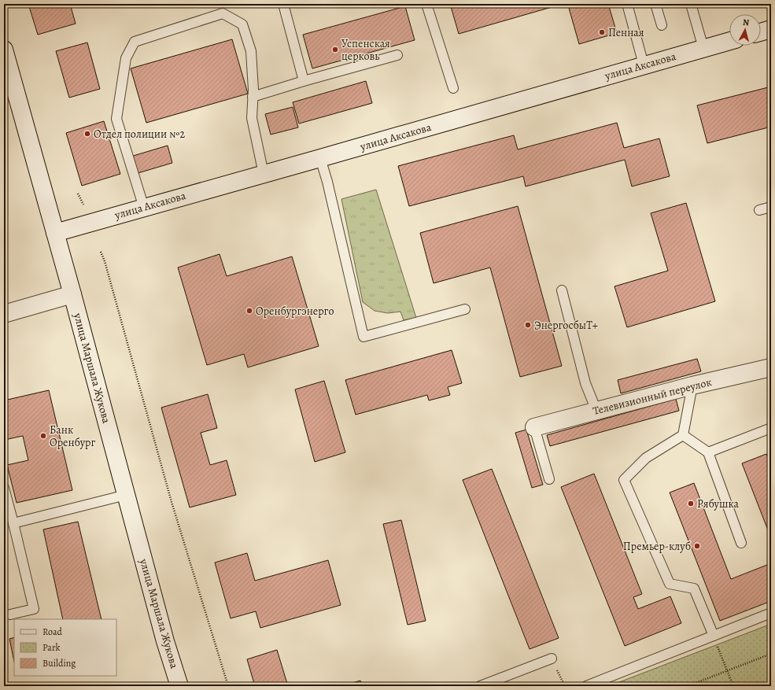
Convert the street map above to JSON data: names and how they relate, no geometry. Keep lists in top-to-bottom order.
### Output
{
  "streets": {
    "main road": ["улица Аксакова", "улица Маршала Жукова", "Телевизионный переулок"]
  },
  "crossings": [
    ["улица Аксакова", "улица Маршала Жукова"]
  ],
  "places": [
    "Пенная",
    "Успенская церковь",
    "Отдел полиции №2",
    "Оренбургэнерго",
    "ЭнергосбыТ+",
    "Банк Оренбург",
    "Рябушка",
    "Премьер-клуб"
  ],
  "legend": ["Road", "Park", "Building"],
  "north": "top"
}
